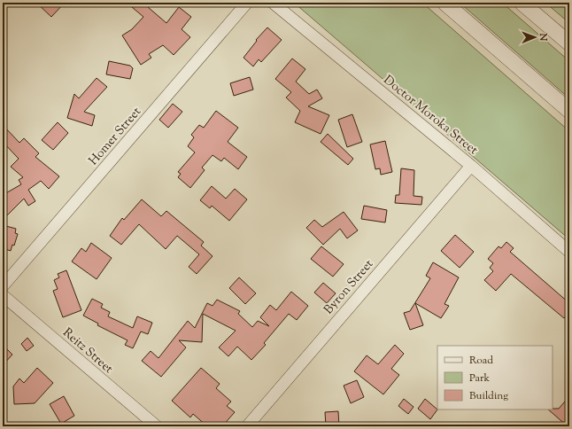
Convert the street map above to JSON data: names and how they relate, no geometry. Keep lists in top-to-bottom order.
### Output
{
  "streets": {
    "street": [
      "Doctor Moroka Street",
      "Homer Street",
      "Byron Street",
      "Reitz Street"
    ]
  },
  "crossings": [
    ["Doctor Moroka Street", "Byron Street"]
  ],
  "legend": ["Road", "Park", "Building"],
  "north": "right"
}
